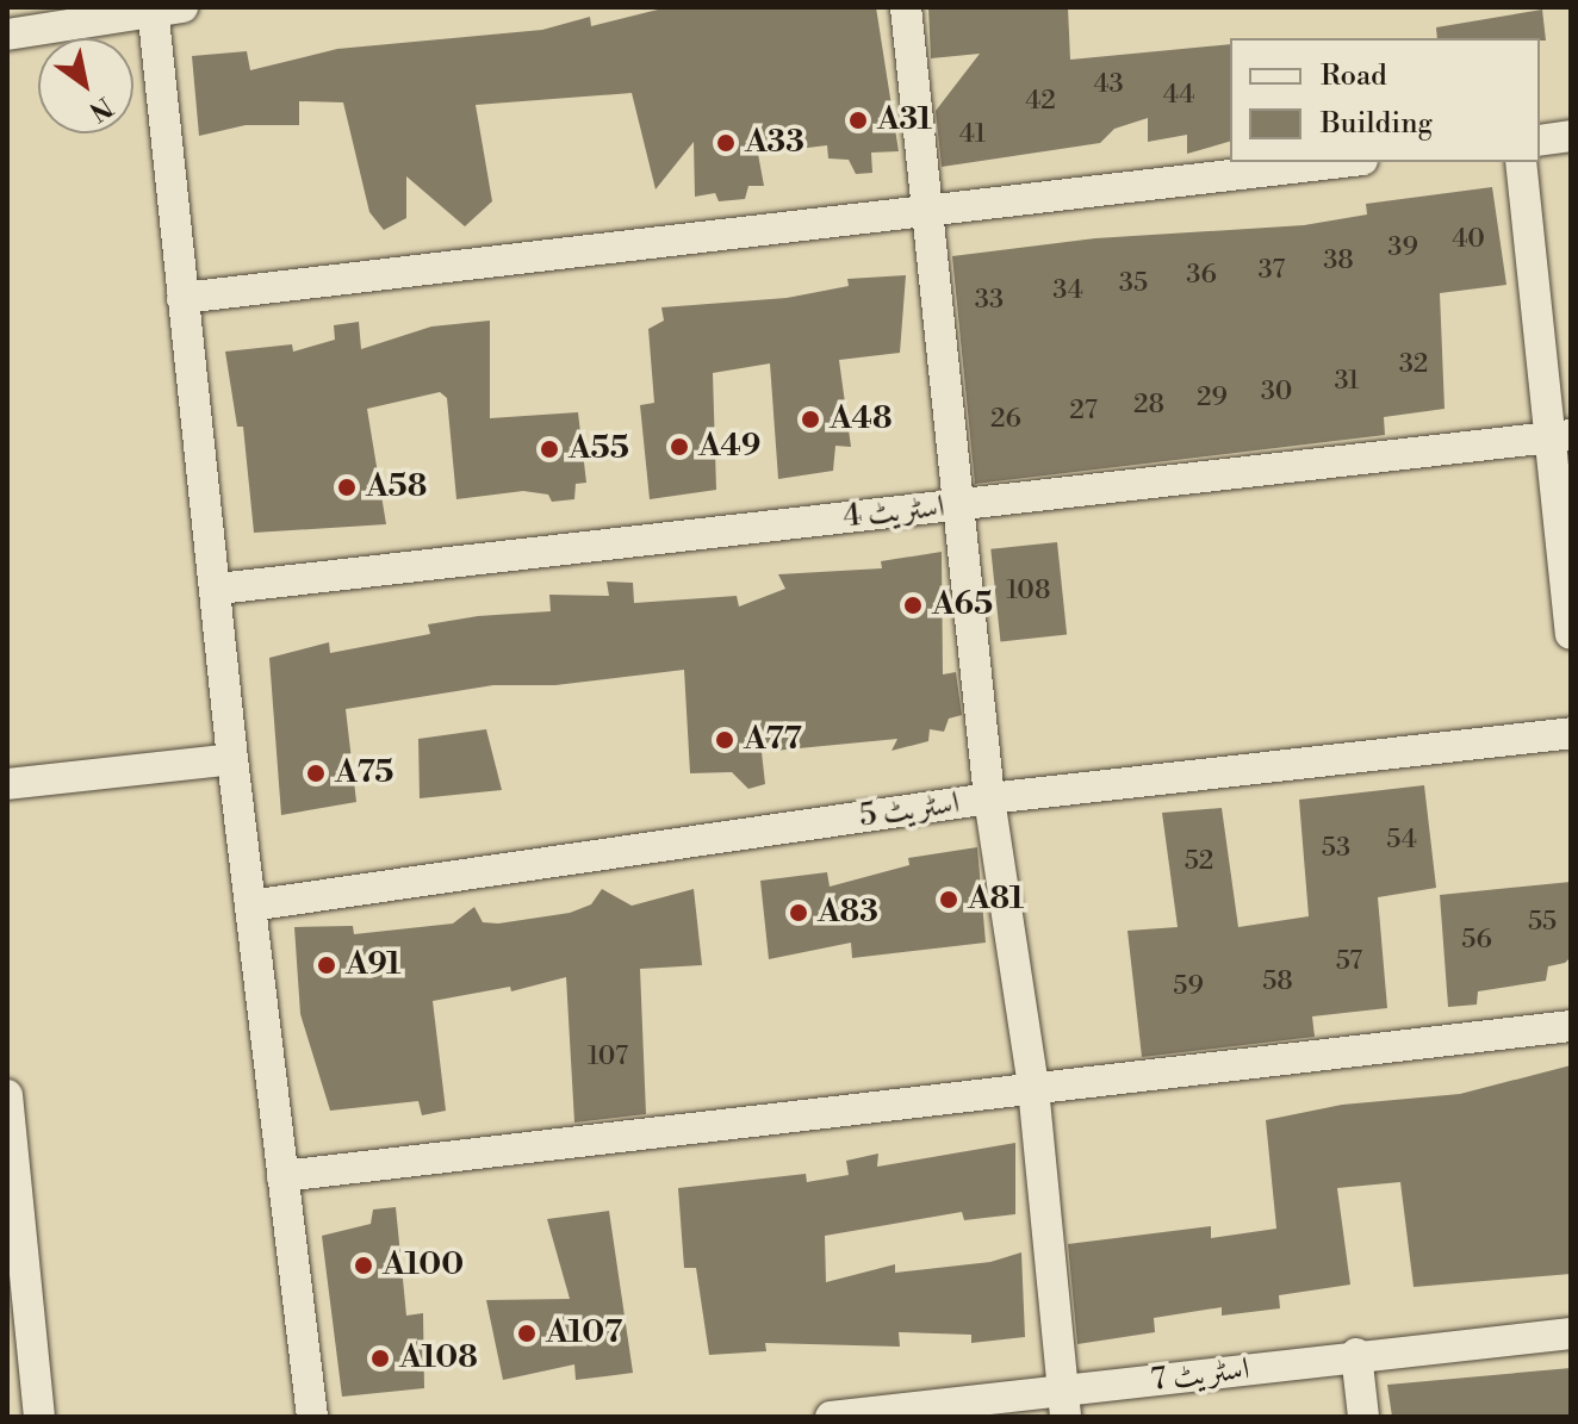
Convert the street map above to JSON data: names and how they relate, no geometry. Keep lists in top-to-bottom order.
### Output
{
  "streets": {
    "street": ["اسٹریٹ 4", "اسٹریٹ 5", "اسٹریٹ 7"]
  },
  "places": [
    "A31",
    "A33",
    "A48",
    "A49",
    "A55",
    "A58",
    "A65",
    "A77",
    "A75",
    "A81",
    "A83",
    "A91",
    "A100",
    "A107",
    "A108"
  ],
  "house_numbers": [
    "43",
    "44",
    "42",
    "41",
    "40",
    "39",
    "38",
    "37",
    "36",
    "35",
    "34",
    "33",
    "32",
    "31",
    "30",
    "29",
    "28",
    "27",
    "26",
    "108",
    "54",
    "53",
    "52",
    "55",
    "56",
    "57",
    "58",
    "59",
    "107"
  ],
  "legend": ["Road", "Building"],
  "north": "bottom right"
}
